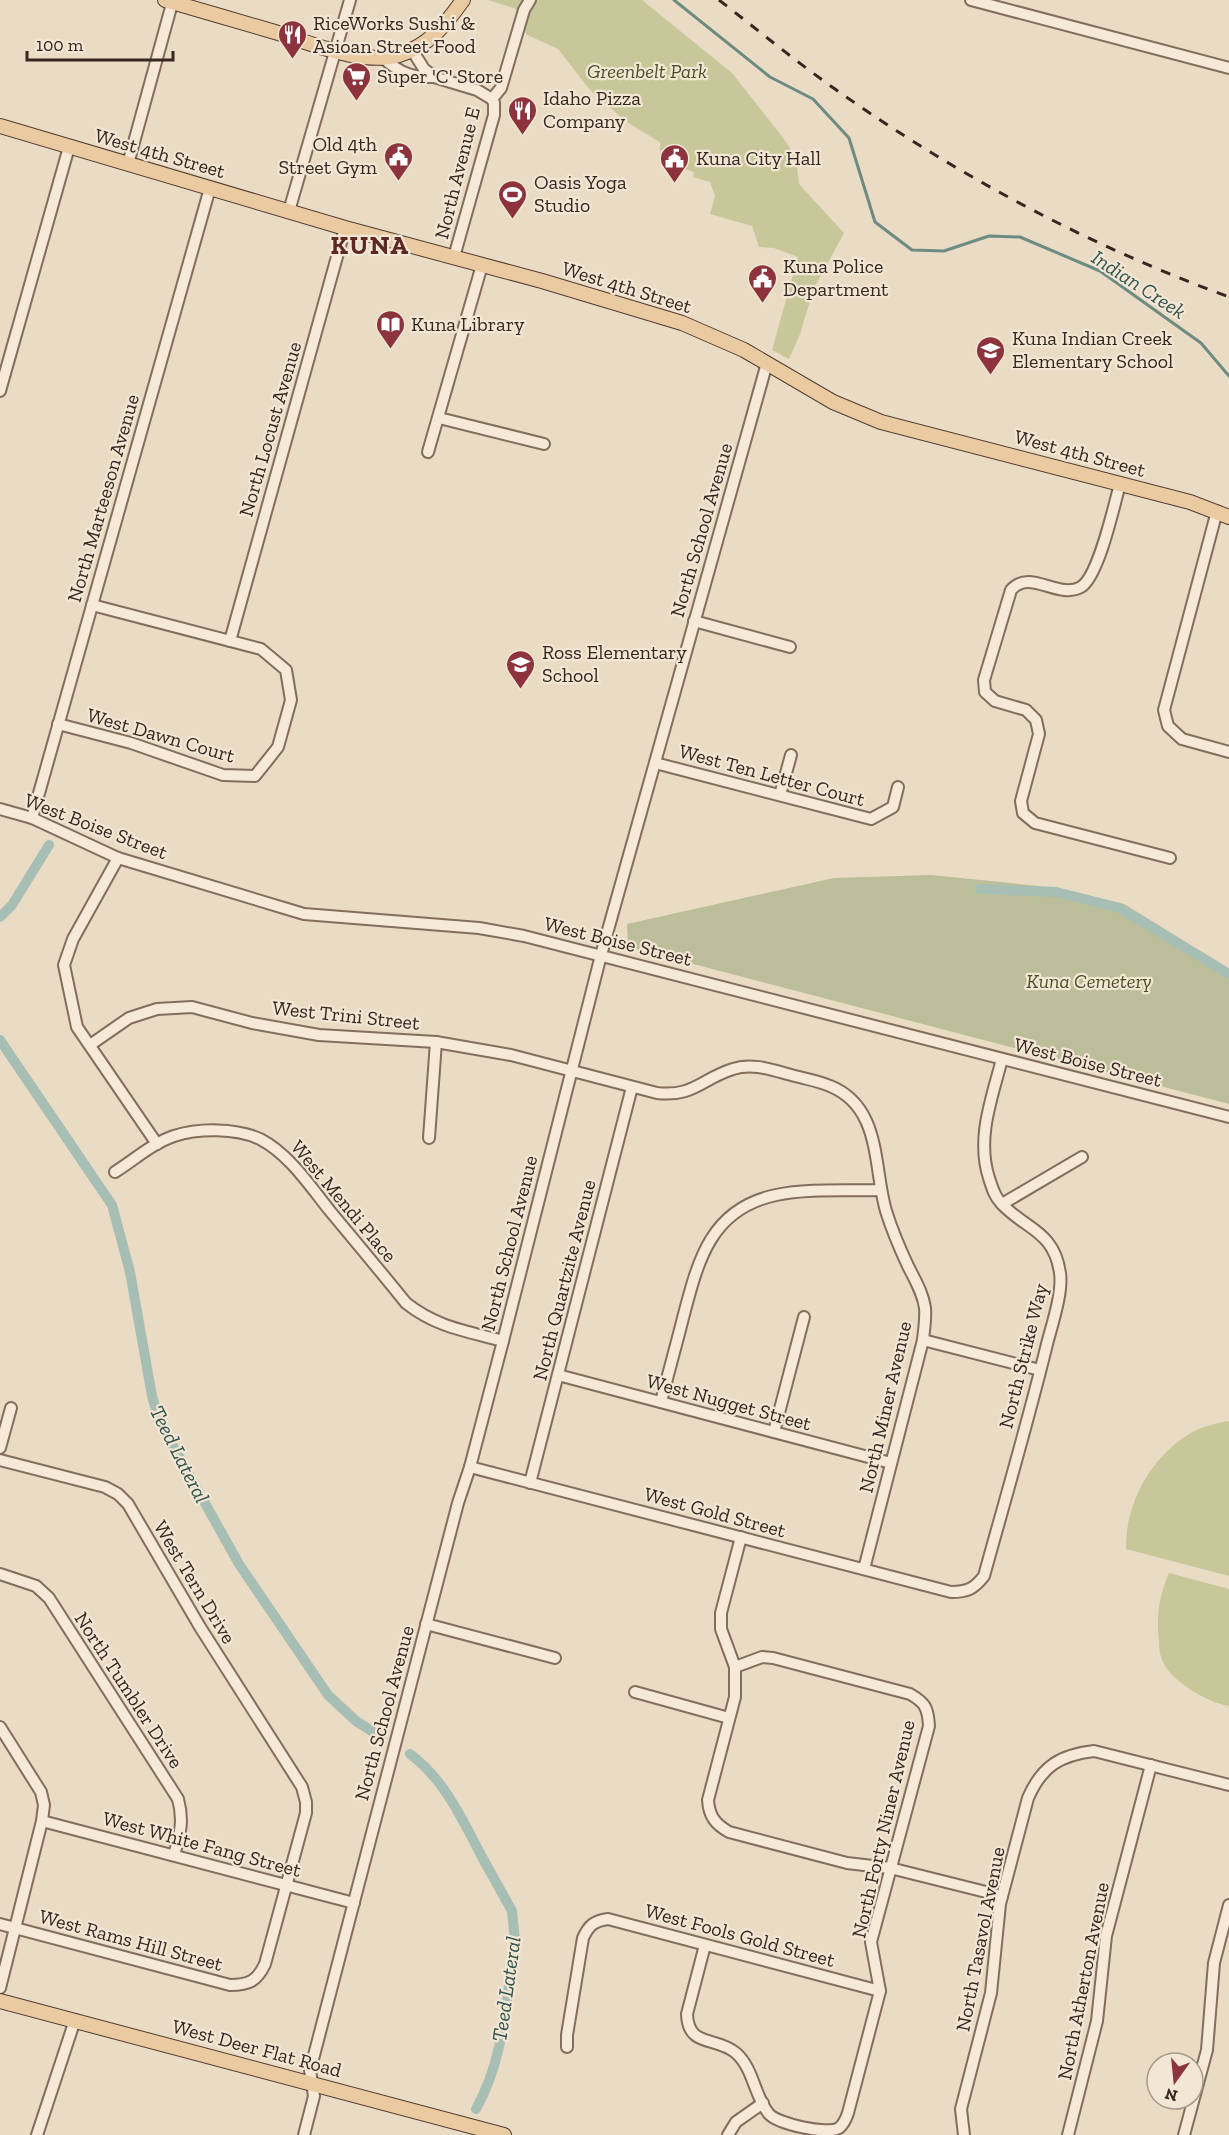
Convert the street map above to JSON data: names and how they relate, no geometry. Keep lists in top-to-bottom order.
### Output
{
  "streets": {
    "main road": ["West 4th Street", "West Deer Flat Road"],
    "street": [
      "North Avenue E",
      "North Locust Avenue",
      "North Marteeson Avenue",
      "North School Avenue",
      "West Dawn Court",
      "West Ten Letter Court",
      "West Boise Street",
      "West Trini Street",
      "West Mendi Place",
      "North Quartzite Avenue",
      "North Strike Way",
      "West Nugget Street",
      "North Miner Avenue",
      "West Gold Street",
      "West Tern Drive",
      "North Tumbler Drive",
      "North Forty Niner Avenue",
      "West White Fang Street",
      "West Fools Gold Street",
      "North Tasavol Avenue",
      "West Rams Hill Street",
      "North Atherton Avenue"
    ]
  },
  "crossings": [
    ["West 4th Street", "North Avenue E"],
    ["West 4th Street", "North Locust Avenue"],
    ["West 4th Street", "North Marteeson Avenue"],
    ["West 4th Street", "North School Avenue"],
    ["North Locust Avenue", "West Dawn Court"],
    ["North Marteeson Avenue", "West Dawn Court"],
    ["North Marteeson Avenue", "West Boise Street"],
    ["North School Avenue", "West Ten Letter Court"],
    ["North School Avenue", "West Boise Street"],
    ["North School Avenue", "West Trini Street"],
    ["North School Avenue", "West Mendi Place"],
    ["North School Avenue", "West Gold Street"],
    ["North School Avenue", "West White Fang Street"],
    ["North School Avenue", "West Deer Flat Road"],
    ["West Boise Street", "North Strike Way"],
    ["West Trini Street", "North Quartzite Avenue"],
    ["West Trini Street", "North Miner Avenue"],
    ["North Quartzite Avenue", "West Nugget Street"],
    ["North Quartzite Avenue", "West Gold Street"],
    ["North Strike Way", "West Gold Street"],
    ["West Nugget Street", "North Miner Avenue"],
    ["North Miner Avenue", "West Gold Street"],
    ["West Tern Drive", "West White Fang Street"],
    ["West Tern Drive", "West Rams Hill Street"],
    ["North Tumbler Drive", "West White Fang Street"],
    ["North Forty Niner Avenue", "West Fools Gold Street"],
    ["West White Fang Street", "West Rams Hill Street"],
    ["North Tasavol Avenue", "North Atherton Avenue"]
  ],
  "districts": ["KUNA"],
  "water": ["Indian Creek", "Teed Lateral"],
  "parks": ["Greenbelt Park", "Kuna Cemetery"],
  "places": {
    "restaurant": ["RiceWorks Sushi & Asioan Street Food", "Idaho Pizza Company"],
    "supermarket": ["Super 'C' Store"],
    "public building": ["Old 4th Street Gym", "Kuna City Hall", "Kuna Police Department"],
    "sports": ["Oasis Yoga Studio"],
    "library": ["Kuna Library"],
    "school or university": ["Kuna Indian Creek Elementary School", "Ross Elementary School"]
  },
  "scale_bar": "100 m",
  "north": "bottom"
}
